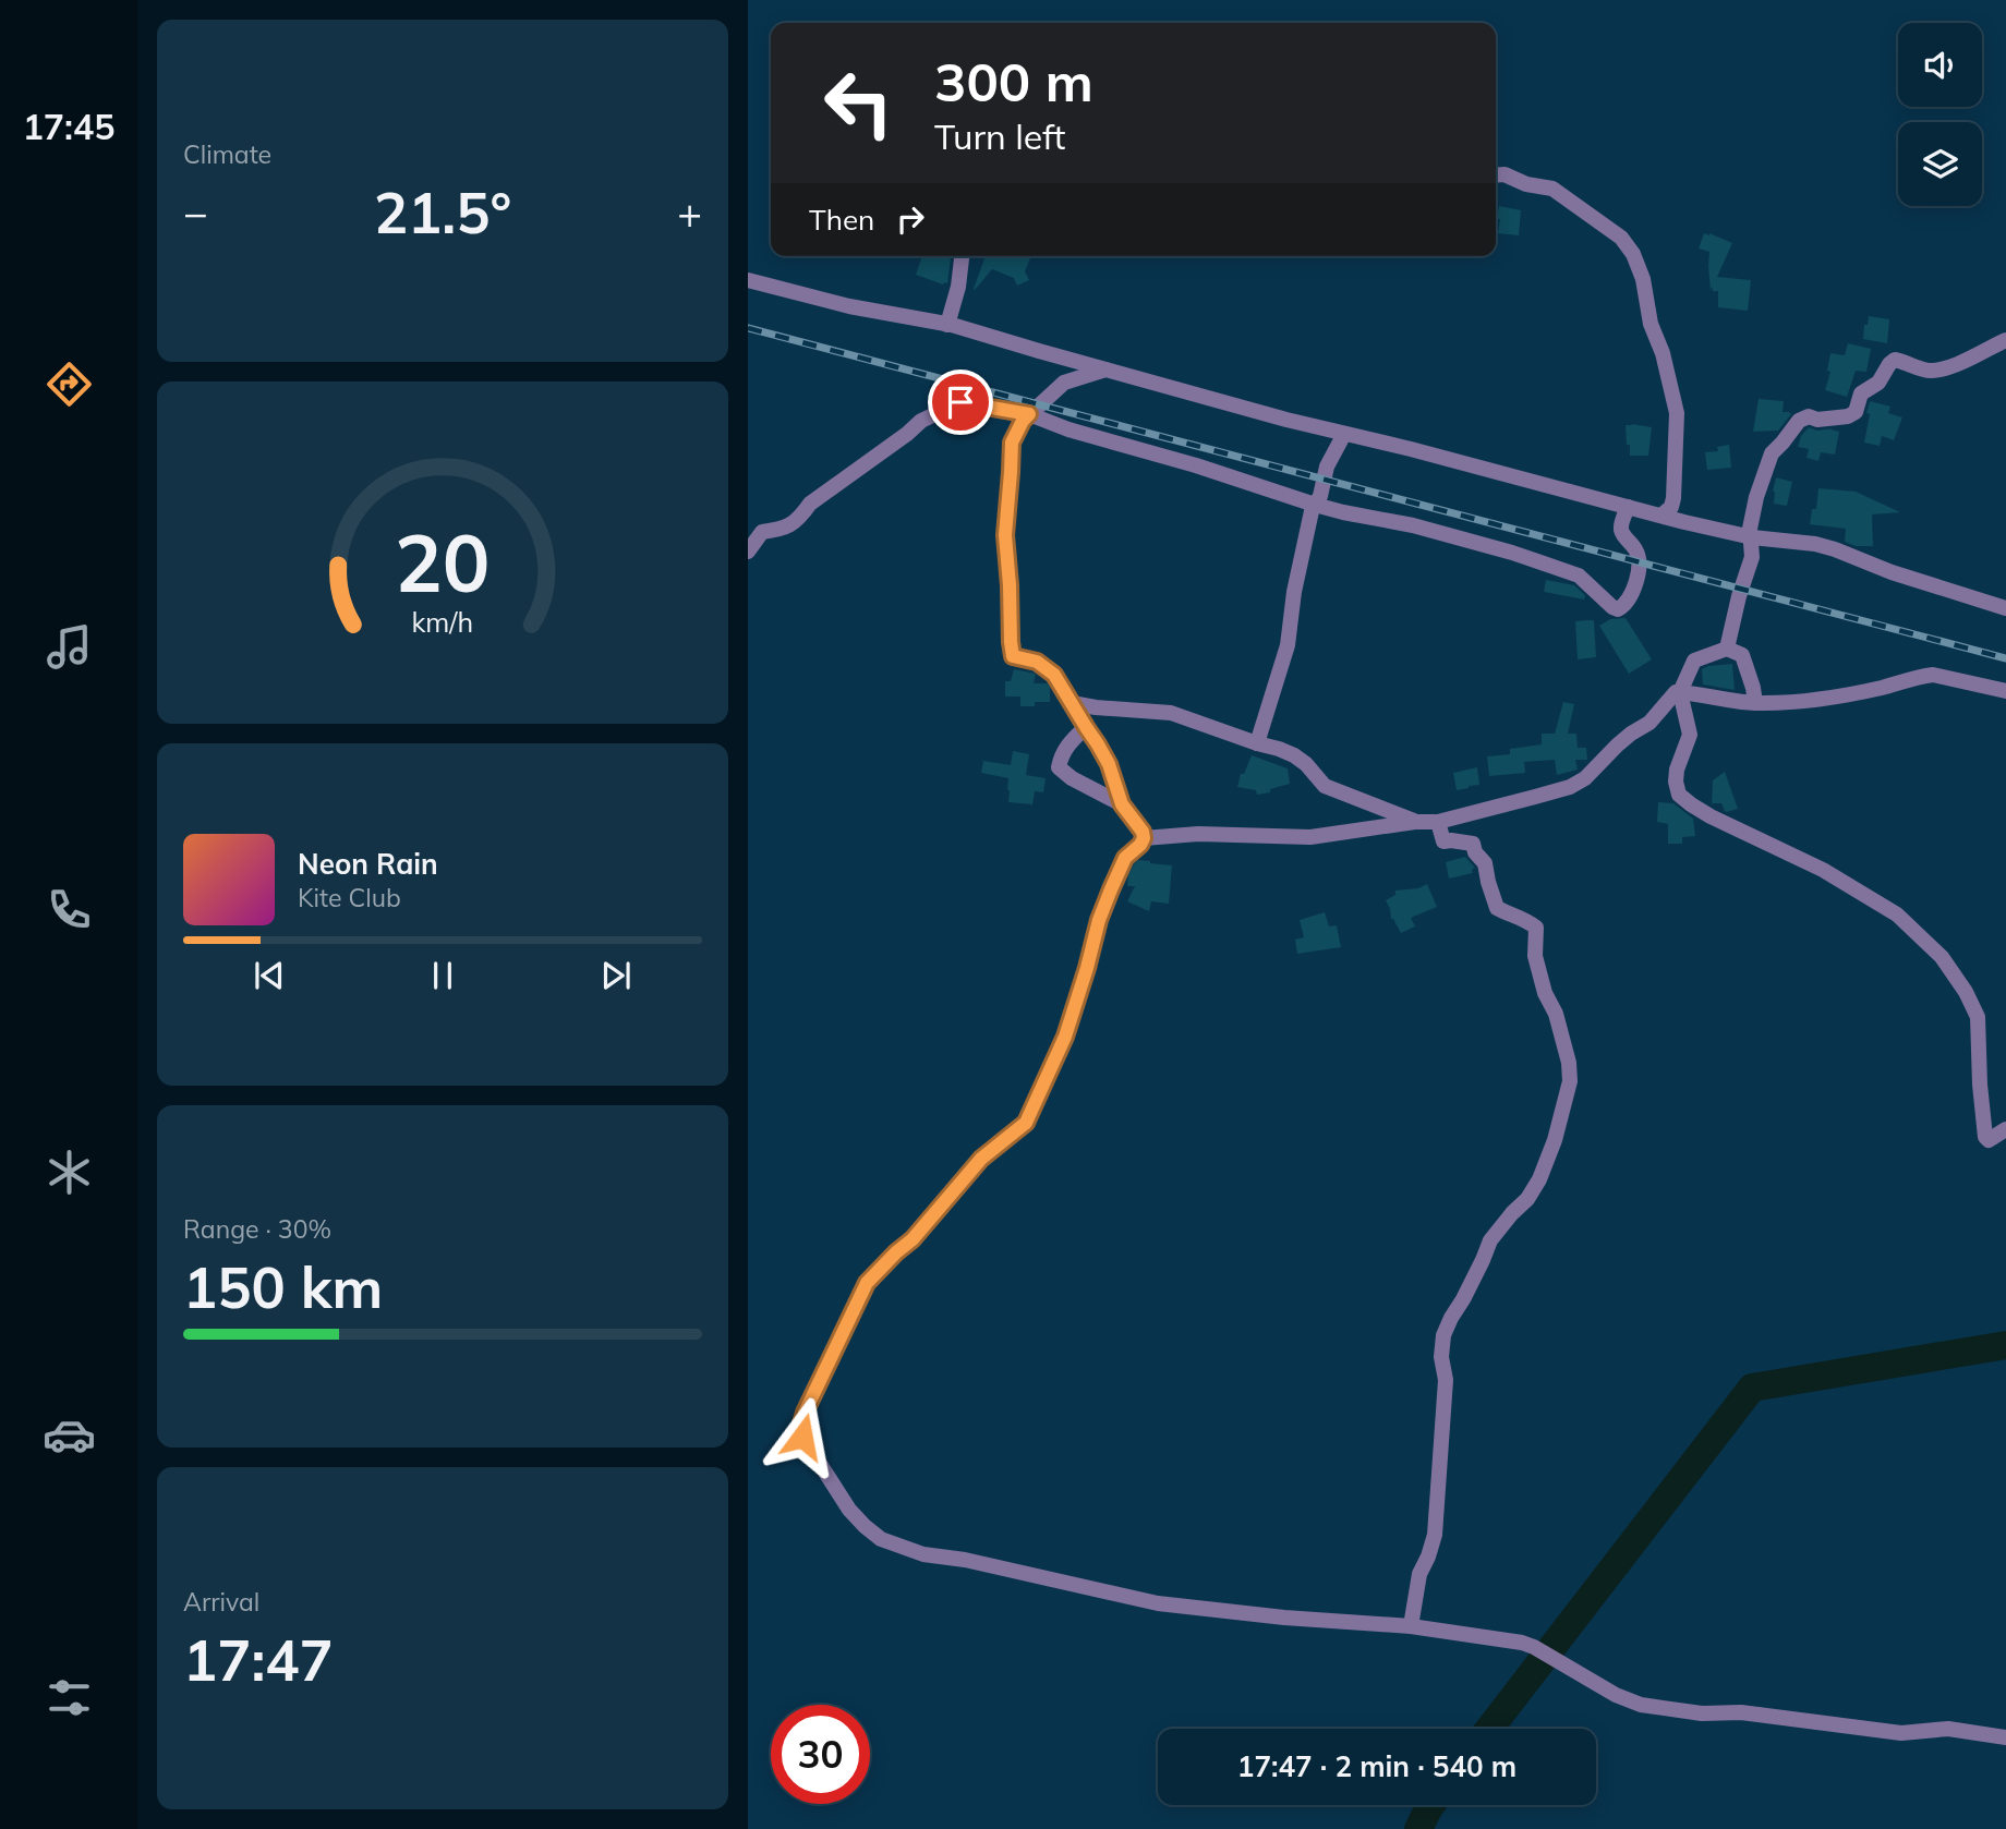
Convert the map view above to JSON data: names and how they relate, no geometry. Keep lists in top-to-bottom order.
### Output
{
  "page": {
    "tabs": "17:45",
    "tile": [
      "Climate",
      ["Range · 30%", "150 km"],
      ["Arrival", "17:47"]
    ],
    "turn": ["300 m", "Turn left"],
    "heat": ["−", "21.5°", "+"],
    "then": "Then",
    "song": ["Neon Rain", "Kite Club"],
    "limit": "30",
    "trip": "17:47 · 2 min · 540 m",
    "gauge": ["20", "km/h"]
  }
}
